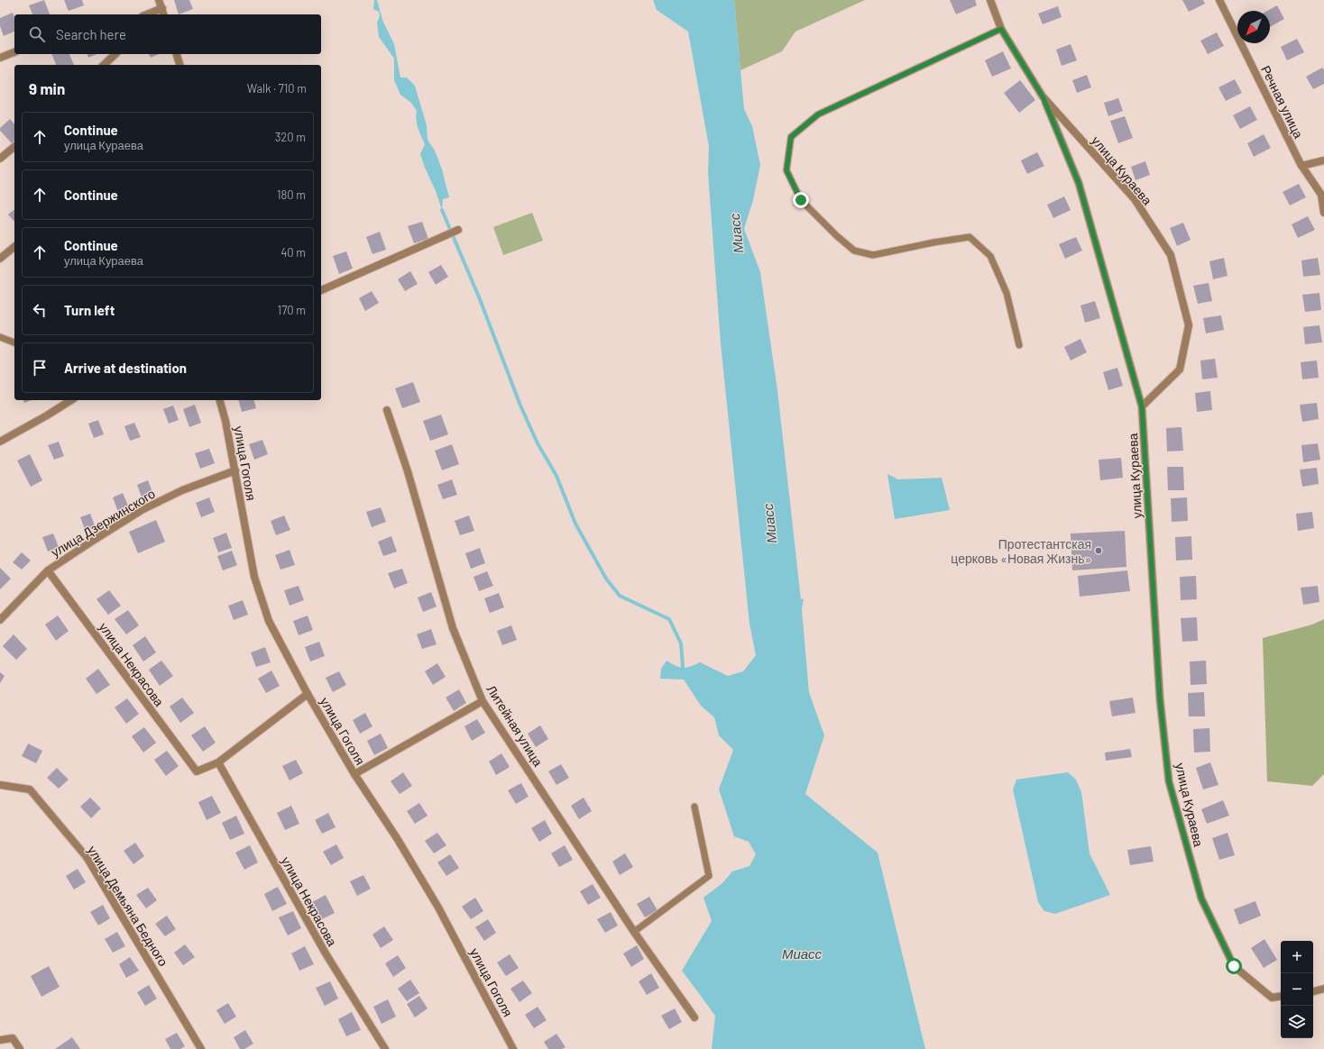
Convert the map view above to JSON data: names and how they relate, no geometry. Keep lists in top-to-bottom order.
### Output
{
  "streets": {
    "street": [
      "Речная улица",
      "улица Кураева",
      "улица Гоголя",
      "улица Дзержинского",
      "улица Некрасова",
      "Литейная улица",
      "улица Демьяна Бедного"
    ]
  },
  "crossings": [
    ["улица Гоголя", "улица Дзержинского"],
    ["улица Дзержинского", "улица Некрасова"]
  ],
  "water": ["Миасс"],
  "places": ["Протестантская церковь «Новая Жизнь»"],
  "north": "bottom left",
  "page": {
    "search": "Search here",
    "heading": ["9 min", "Walk · 710 m"],
    "list": [
      ["Continue", "улица Кураева", "320 m"],
      ["Continue", "180 m"],
      ["Continue", "улица Кураева", "40 m"],
      ["Turn left", "170 m"],
      "Arrive at destination"
    ],
    "map_buttons": ["+", "−"]
  }
}
